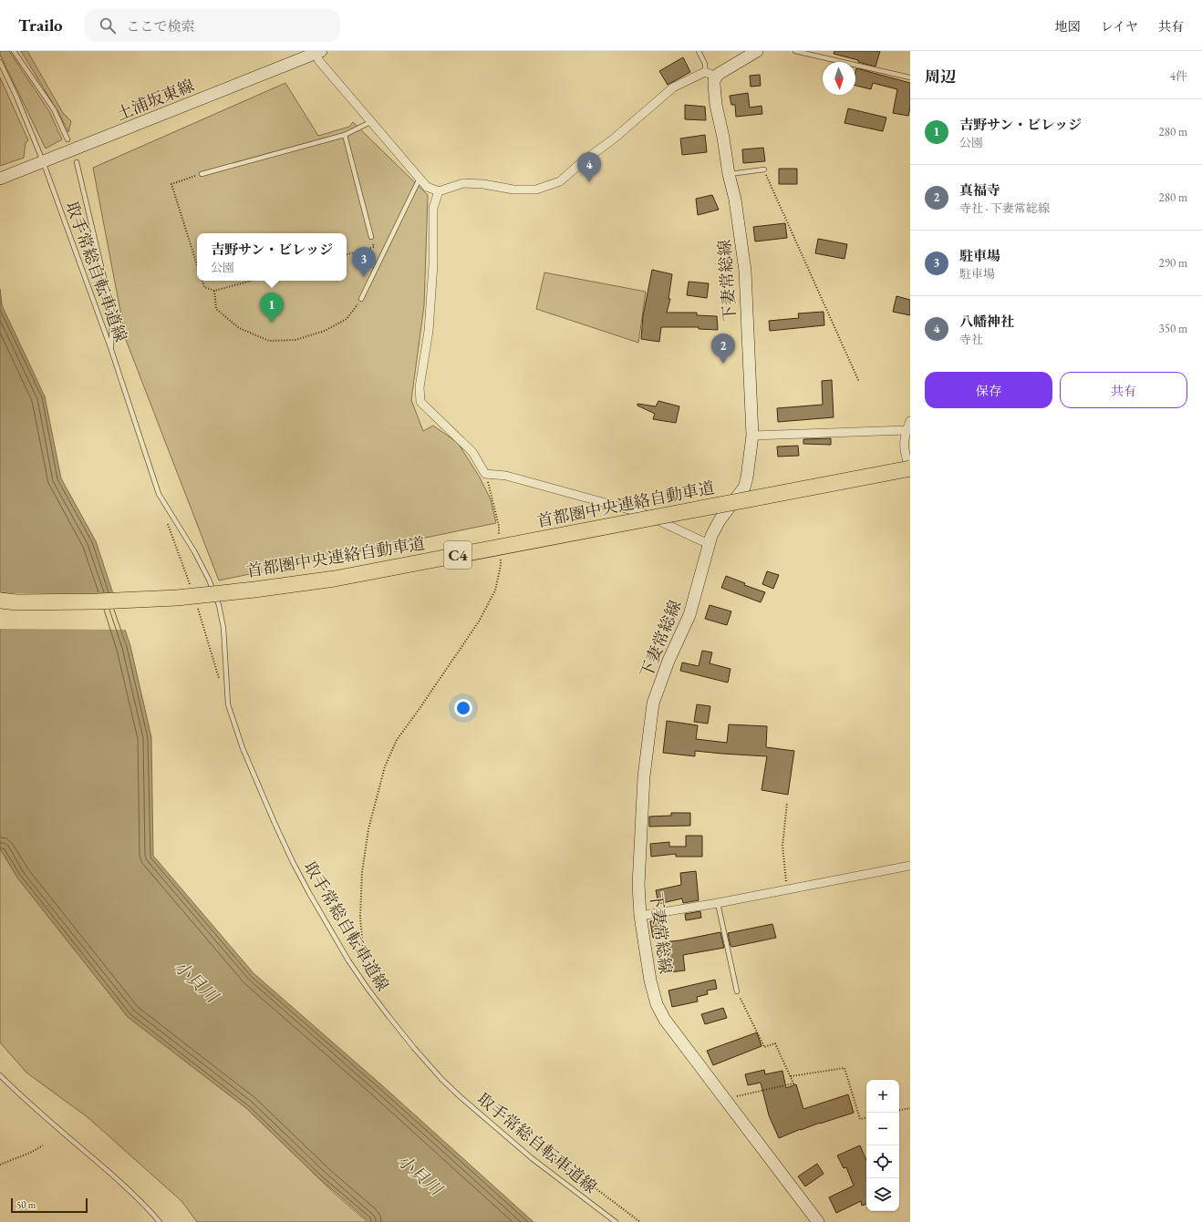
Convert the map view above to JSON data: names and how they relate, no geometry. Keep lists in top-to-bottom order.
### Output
{
  "streets": {
    "highway": ["首都圏中央連絡自動車道", "C4"],
    "main road": ["土浦坂東線", "下妻常総線"],
    "lane": ["取手常総自転車道線"]
  },
  "crossings": [
    ["土浦坂東線", "取手常総自転車道線"]
  ],
  "water": ["小貝川"],
  "scale_bar": "50 m",
  "north": "bottom",
  "page": {
    "header": "Trailo",
    "search": "ここで検索",
    "nav": ["地図", "レイヤ", "共有"],
    "heading": ["周辺", "4件"],
    "list": [
      {
        "mark": "1",
        "name": "吉野サン・ビレッジ",
        "note": "公園",
        "value": "280 m"
      },
      {
        "mark": "2",
        "name": "真福寺",
        "note": "寺社 · 下妻常総線",
        "value": "280 m"
      },
      {
        "mark": "3",
        "name": "駐車場",
        "note": "駐車場",
        "value": "290 m"
      },
      {
        "mark": "4",
        "name": "八幡神社",
        "note": "寺社",
        "value": "350 m"
      }
    ],
    "pins": [
      "4",
      "3",
      "1",
      "2"
    ],
    "popup": ["吉野サン・ビレッジ", "公園"],
    "buttons": ["保存", "共有"],
    "map_buttons": ["+", "−"],
    "scale": "50 m"
  }
}
